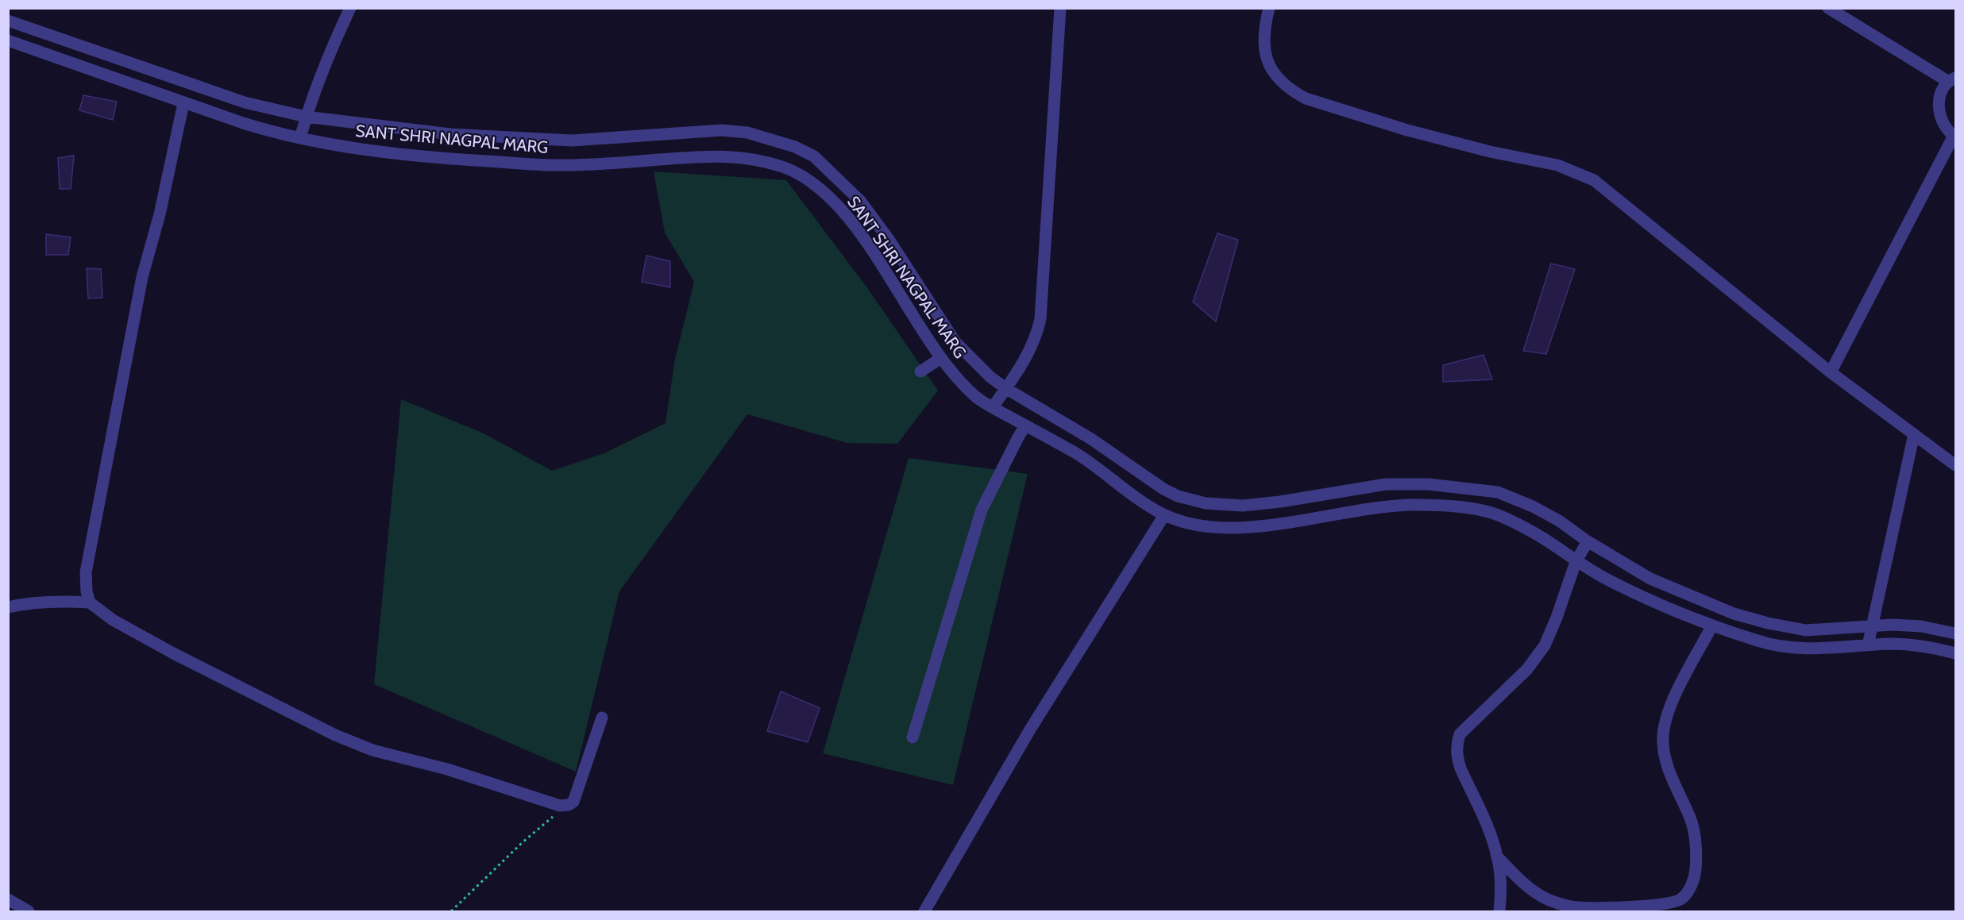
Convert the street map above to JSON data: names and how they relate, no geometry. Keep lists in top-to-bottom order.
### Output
{
  "streets": {
    "street": ["SANT SHRI NAGPAL MARG"]
  }
}
